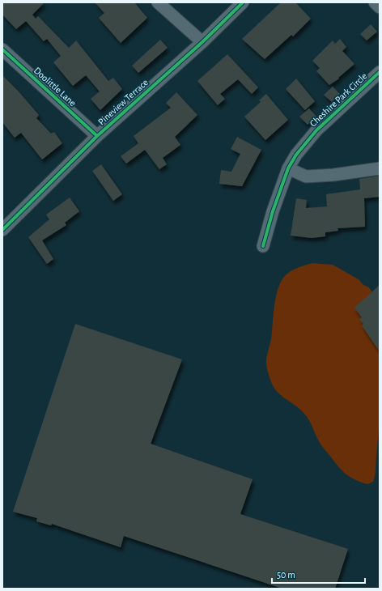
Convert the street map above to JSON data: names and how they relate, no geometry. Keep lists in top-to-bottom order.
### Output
{
  "streets": {
    "street": ["Doolittle Lane", "Cheshire Park Circle", "Pineview Terrace"]
  },
  "crossings": [
    ["Doolittle Lane", "Pineview Terrace"]
  ],
  "scale_bar": "50 m"
}
